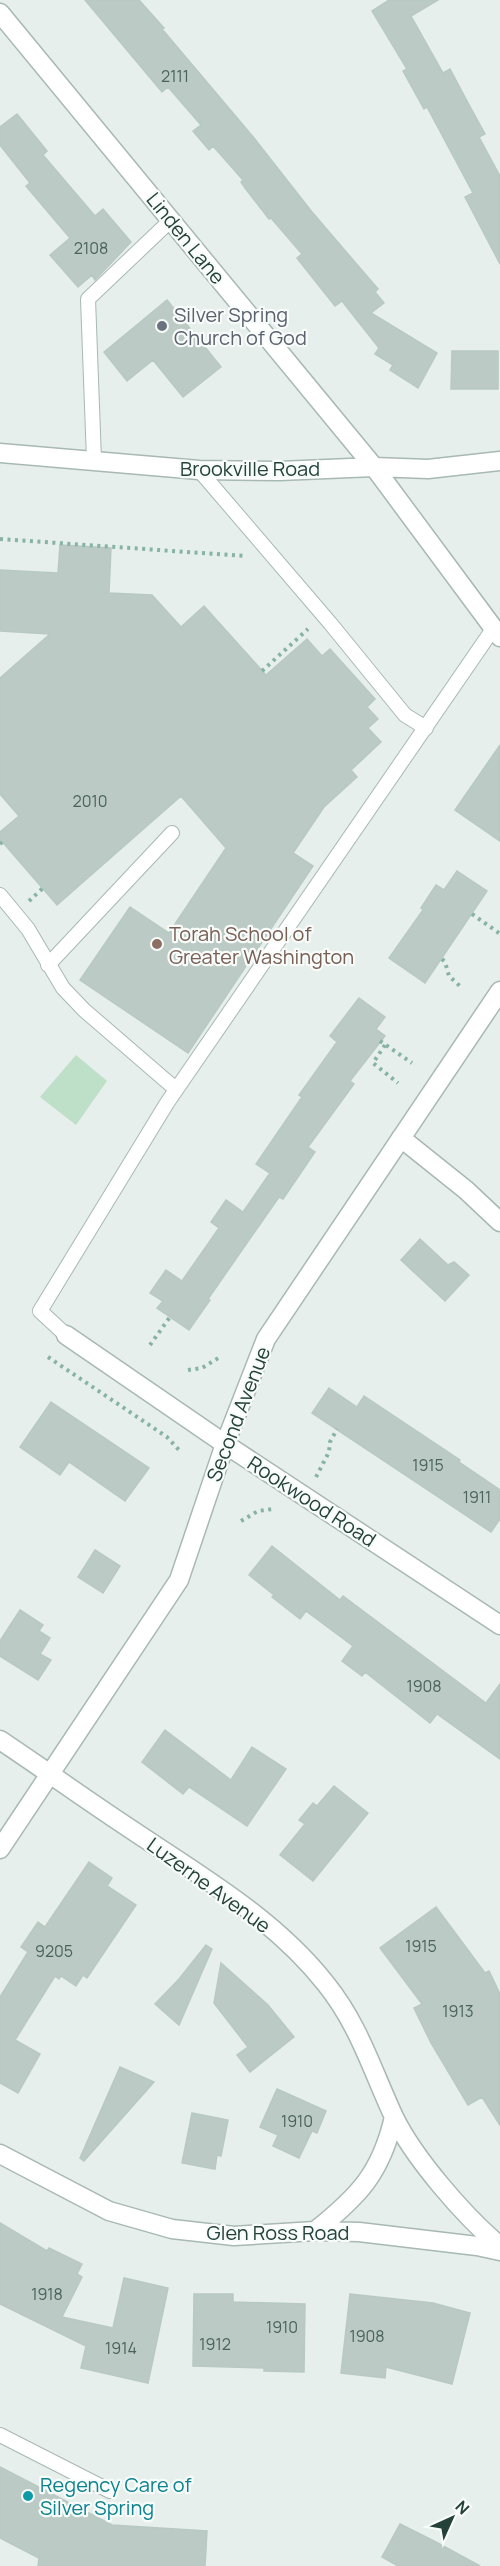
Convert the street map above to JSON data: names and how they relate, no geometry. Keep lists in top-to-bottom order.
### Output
{
  "streets": {
    "street": [
      "Linden Lane",
      "Brookville Road",
      "Second Avenue",
      "Rookwood Road",
      "Luzerne Avenue",
      "Glen Ross Road"
    ]
  },
  "crossings": [
    ["Linden Lane", "Brookville Road"],
    ["Second Avenue", "Rookwood Road"],
    ["Second Avenue", "Luzerne Avenue"]
  ],
  "places": ["Silver Spring Church of God", "Torah School of Greater Washington", "Regency Care of Silver Spring"],
  "house_numbers": [
    "2111",
    "2108",
    "2010",
    "1915",
    "1911",
    "1908",
    "1915",
    "9205",
    "1913",
    "1910",
    "1918",
    "1910",
    "1908",
    "1912",
    "1914"
  ],
  "north": "top right"
}
